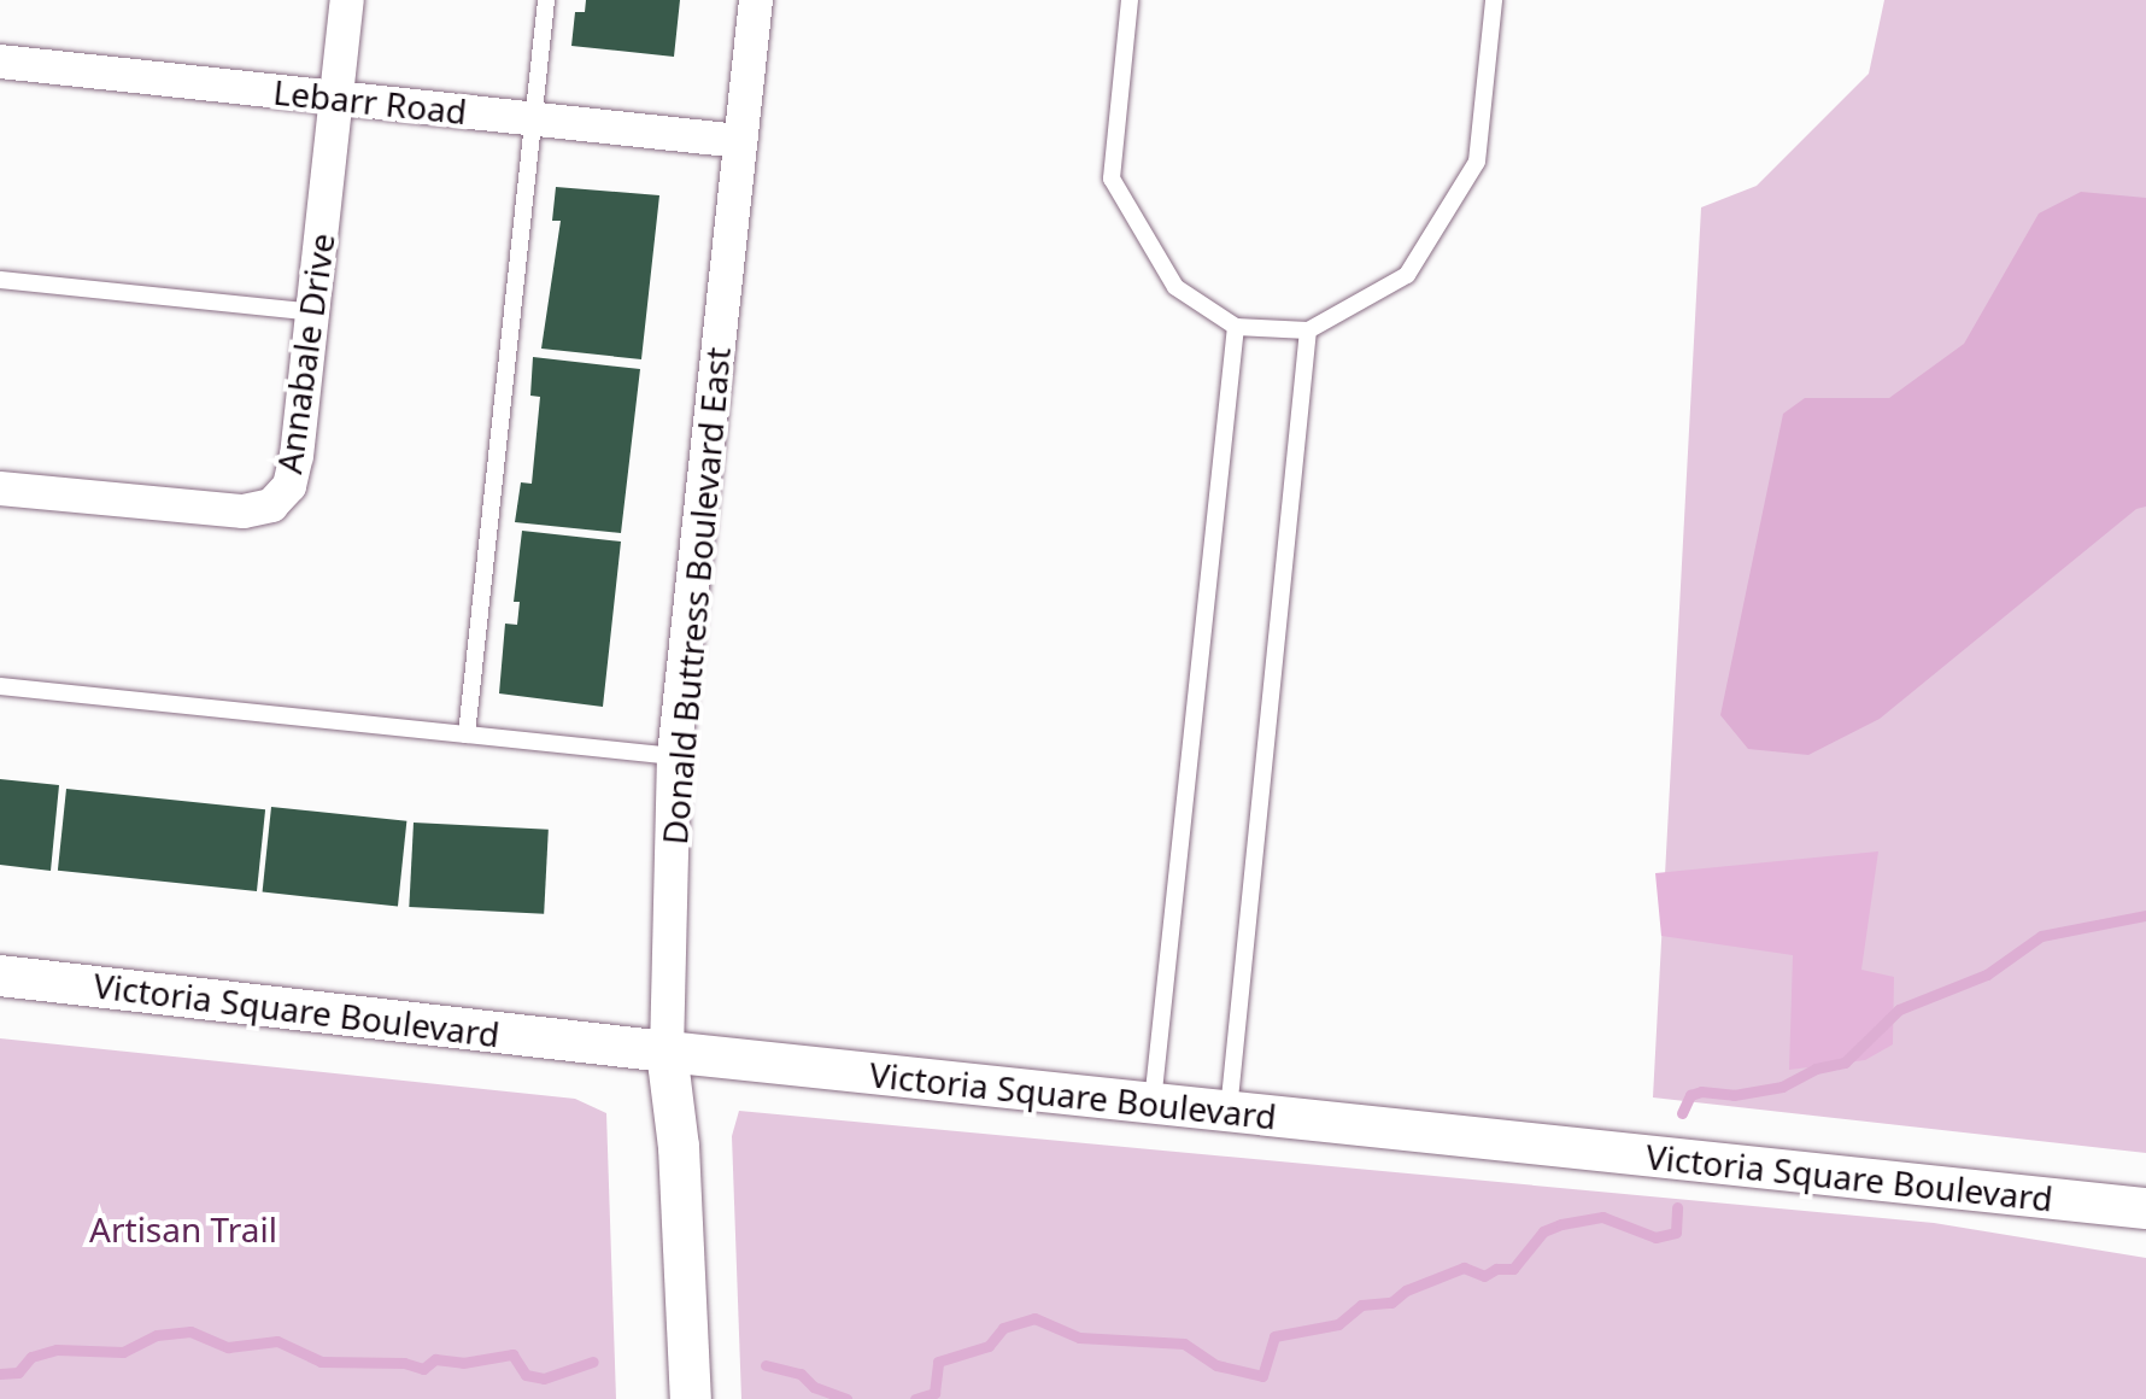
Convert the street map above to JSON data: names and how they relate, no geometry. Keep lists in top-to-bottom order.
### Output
{
  "streets": {
    "street": [
      "Lebarr Road",
      "Annabale Drive",
      "Donald Buttress Boulevard East",
      "Victoria Square Boulevard"
    ]
  },
  "crossings": [
    ["Lebarr Road", "Annabale Drive"],
    ["Lebarr Road", "Donald Buttress Boulevard East"],
    ["Donald Buttress Boulevard East", "Victoria Square Boulevard"]
  ],
  "parks": ["Artisan Trail"]
}
